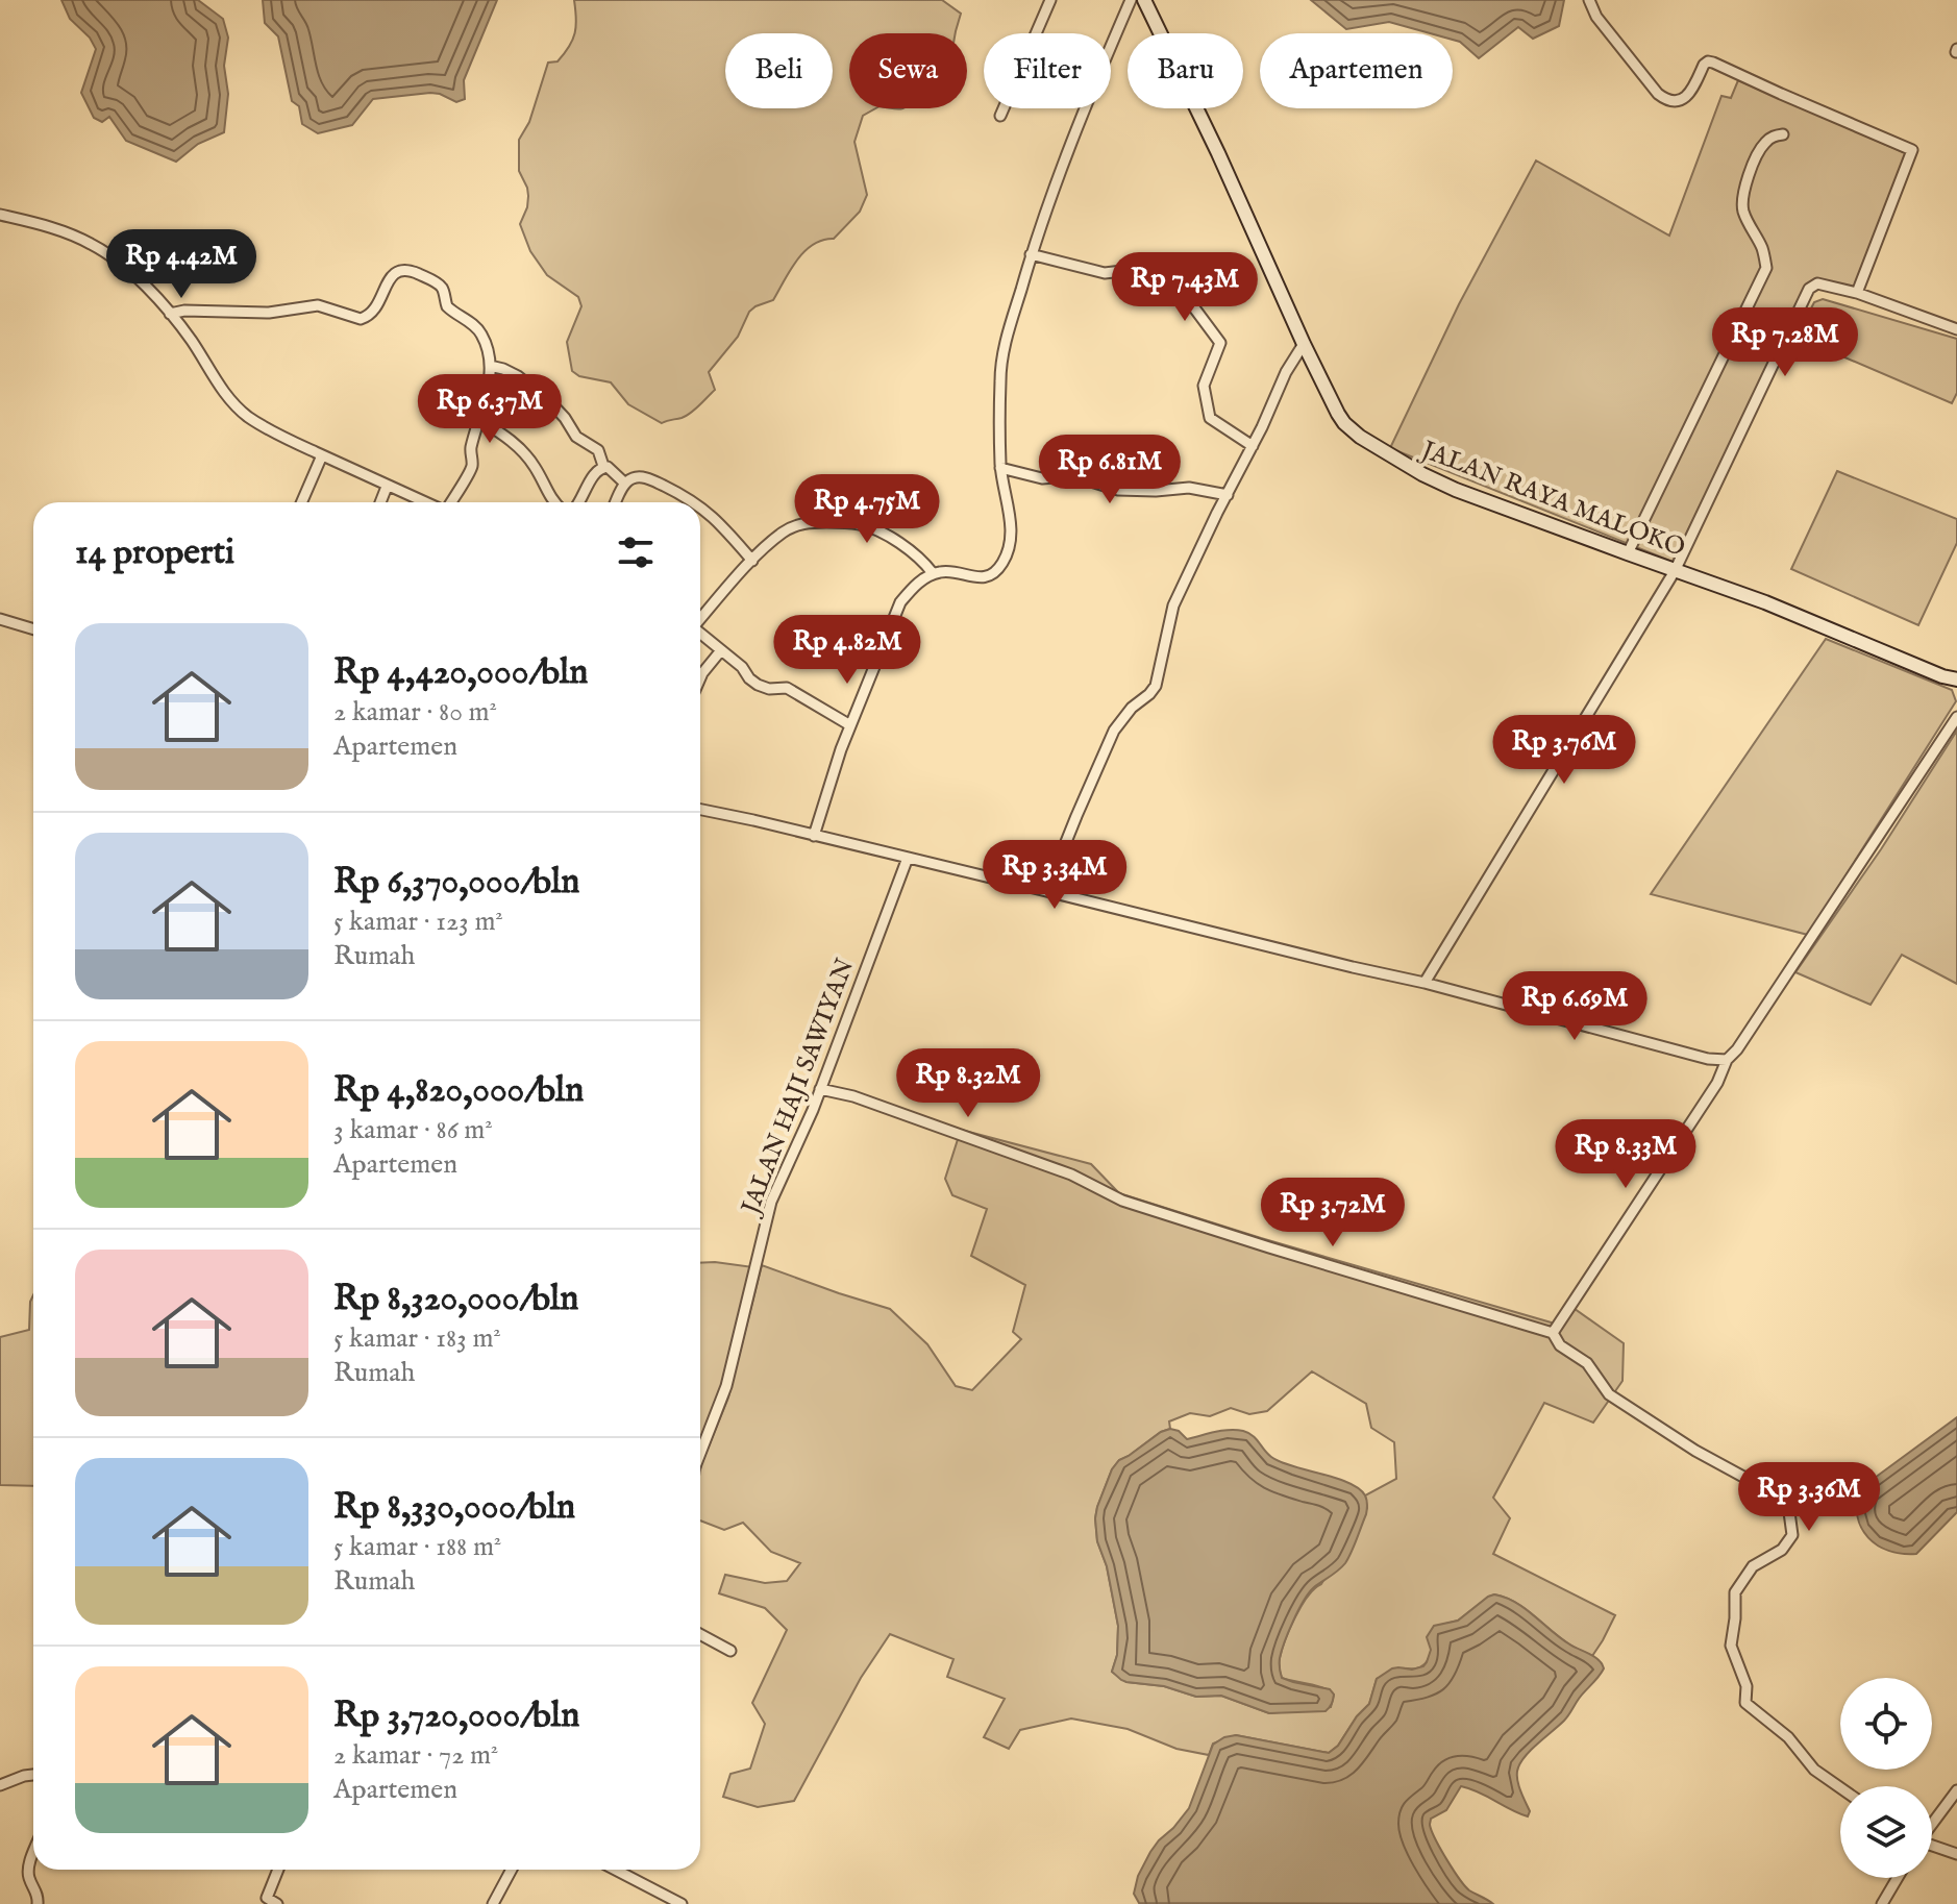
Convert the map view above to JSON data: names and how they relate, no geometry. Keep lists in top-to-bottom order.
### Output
{
  "streets": {
    "street": ["JALAN RAYA MALOKO", "JALAN HAJI SAWIYAN"]
  },
  "page": {
    "chip": [
      "Beli",
      "Sewa",
      "Filter",
      "Baru",
      "Apartemen"
    ],
    "price": [
      "Rp 4.42M",
      "Rp 7.43M",
      "Rp 7.28M",
      "Rp 6.37M",
      "Rp 6.81M",
      "Rp 4.75M",
      "Rp 4.82M",
      "Rp 3.76M",
      "Rp 3.34M",
      "Rp 6.69M",
      "Rp 8.32M",
      "Rp 8.33M",
      "Rp 3.72M",
      "Rp 3.36M"
    ],
    "heading": "14 properti",
    "list": [
      {
        "name": "Rp 4,420,000/bln",
        "note": "2 kamar · 80 m² · Apartemen"
      },
      {
        "name": "Rp 6,370,000/bln",
        "note": "5 kamar · 123 m² · Rumah"
      },
      {
        "name": "Rp 4,820,000/bln",
        "note": "3 kamar · 86 m² · Apartemen"
      },
      {
        "name": "Rp 8,320,000/bln",
        "note": "5 kamar · 183 m² · Rumah"
      },
      {
        "name": "Rp 8,330,000/bln",
        "note": "5 kamar · 188 m² · Rumah"
      },
      {
        "name": "Rp 3,720,000/bln",
        "note": "2 kamar · 72 m² · Apartemen"
      }
    ]
  }
}
